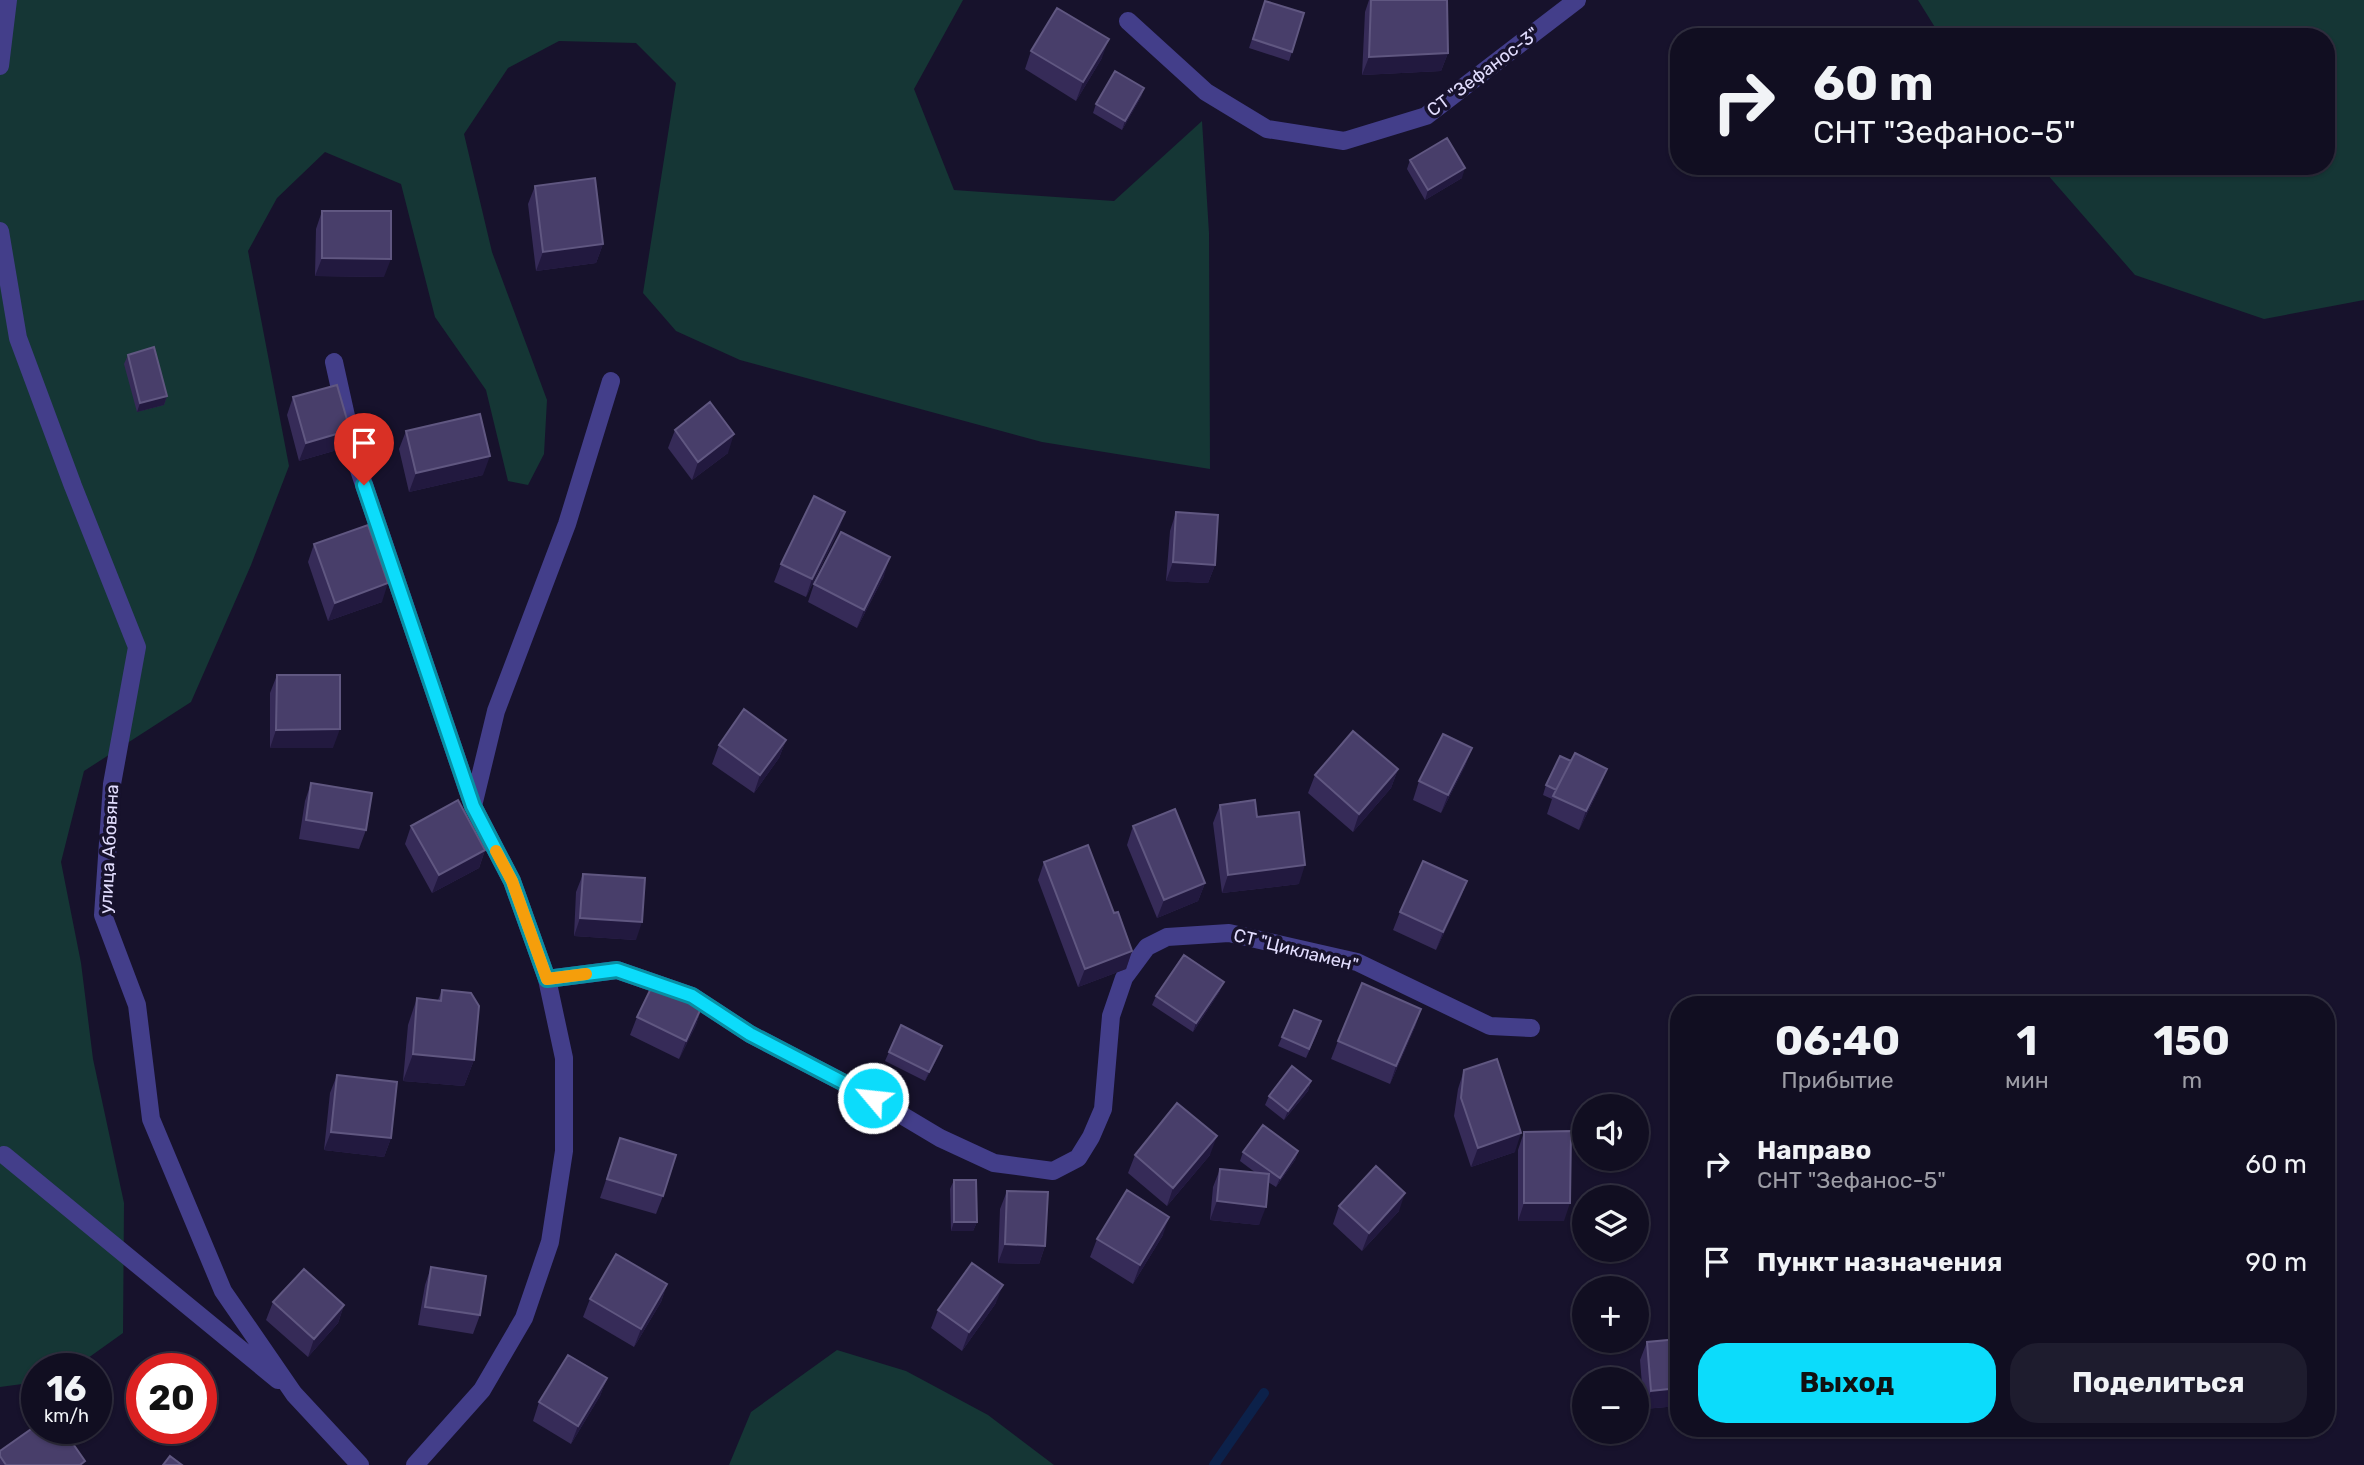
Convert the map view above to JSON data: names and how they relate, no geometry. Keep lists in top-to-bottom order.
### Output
{
  "streets": {
    "street": ["СТ \"Зефанос-3\"", "улица Абовяна", "СТ \"Цикламен\""]
  },
  "page": {
    "turn": ["60 m", "СНТ \"Зефанос-5\""],
    "eta": [
      "06:40",
      "Прибытие",
      "1",
      "мин",
      "150",
      "m"
    ],
    "map_buttons": ["+", "−"],
    "list": [
      {
        "name": "Направо",
        "note": "СНТ \"Зефанос-5\"",
        "value": "60 m"
      },
      {
        "name": "Пункт назначения",
        "value": "90 m"
      }
    ],
    "buttons": ["Выход", "Поделиться"],
    "speed": "16 km/h",
    "limit": "20"
  }
}
